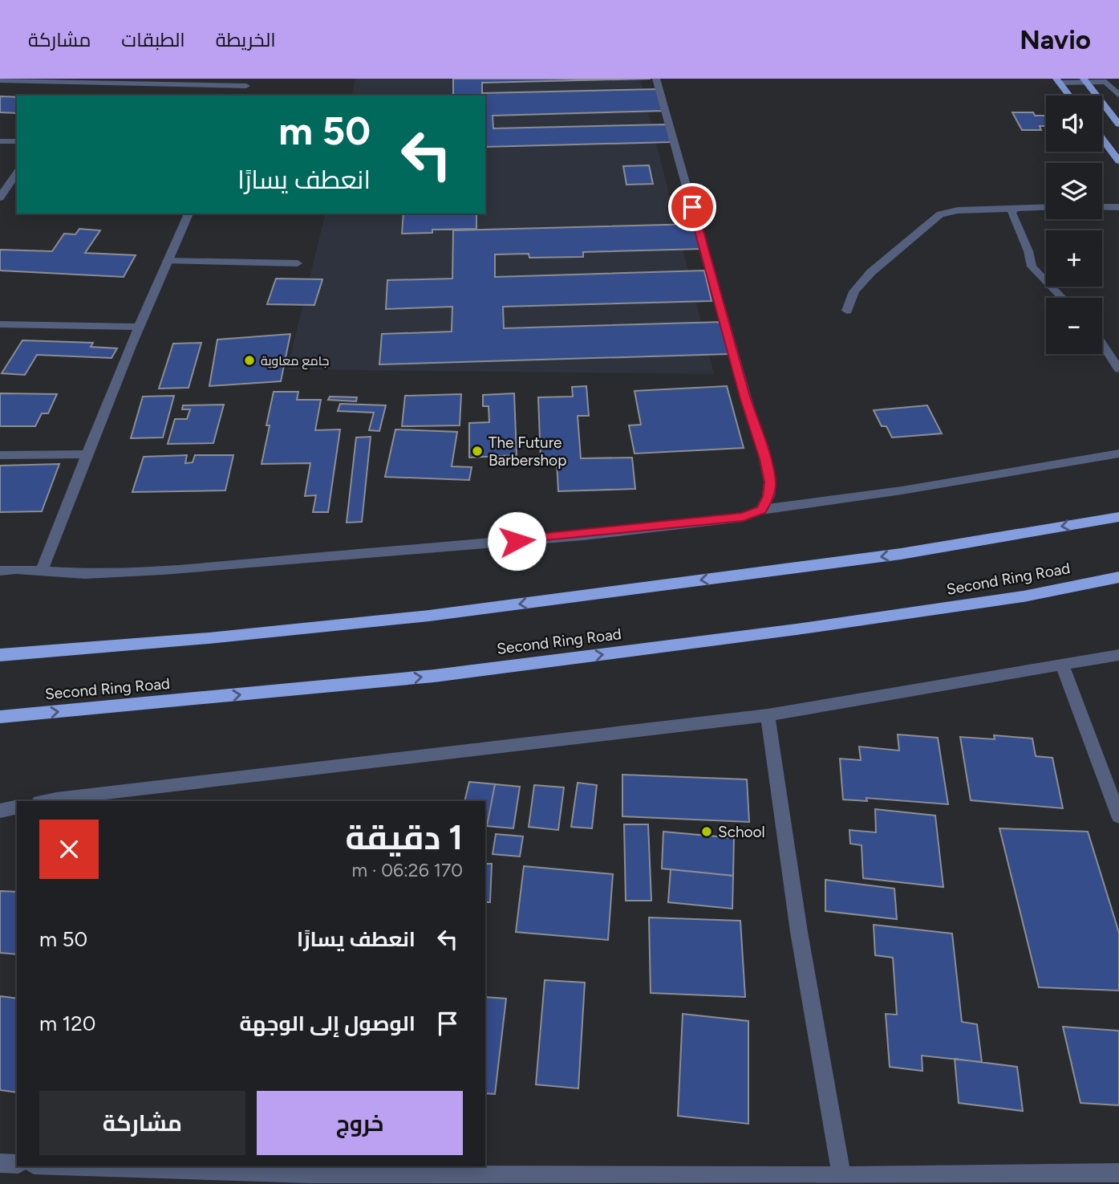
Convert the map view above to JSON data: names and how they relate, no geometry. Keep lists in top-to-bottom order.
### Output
{
  "streets": {
    "highway": ["Second Ring Road"]
  },
  "places": ["جامع معاوية", "The Future Barbershop", "School"],
  "page": {
    "header": "Navio",
    "nav": ["الخريطة", "الطبقات", "مشاركة"],
    "map_buttons": ["+", "−"],
    "turn": ["50 m", "انعطف يسارًا"],
    "heading": ["1 دقيقة", "170 m · 06:26"],
    "list": [
      {
        "name": "انعطف يسارًا",
        "value": "50 m"
      },
      {
        "name": "الوصول إلى الوجهة",
        "value": "120 m"
      }
    ],
    "buttons": ["خروج", "مشاركة"]
  }
}
